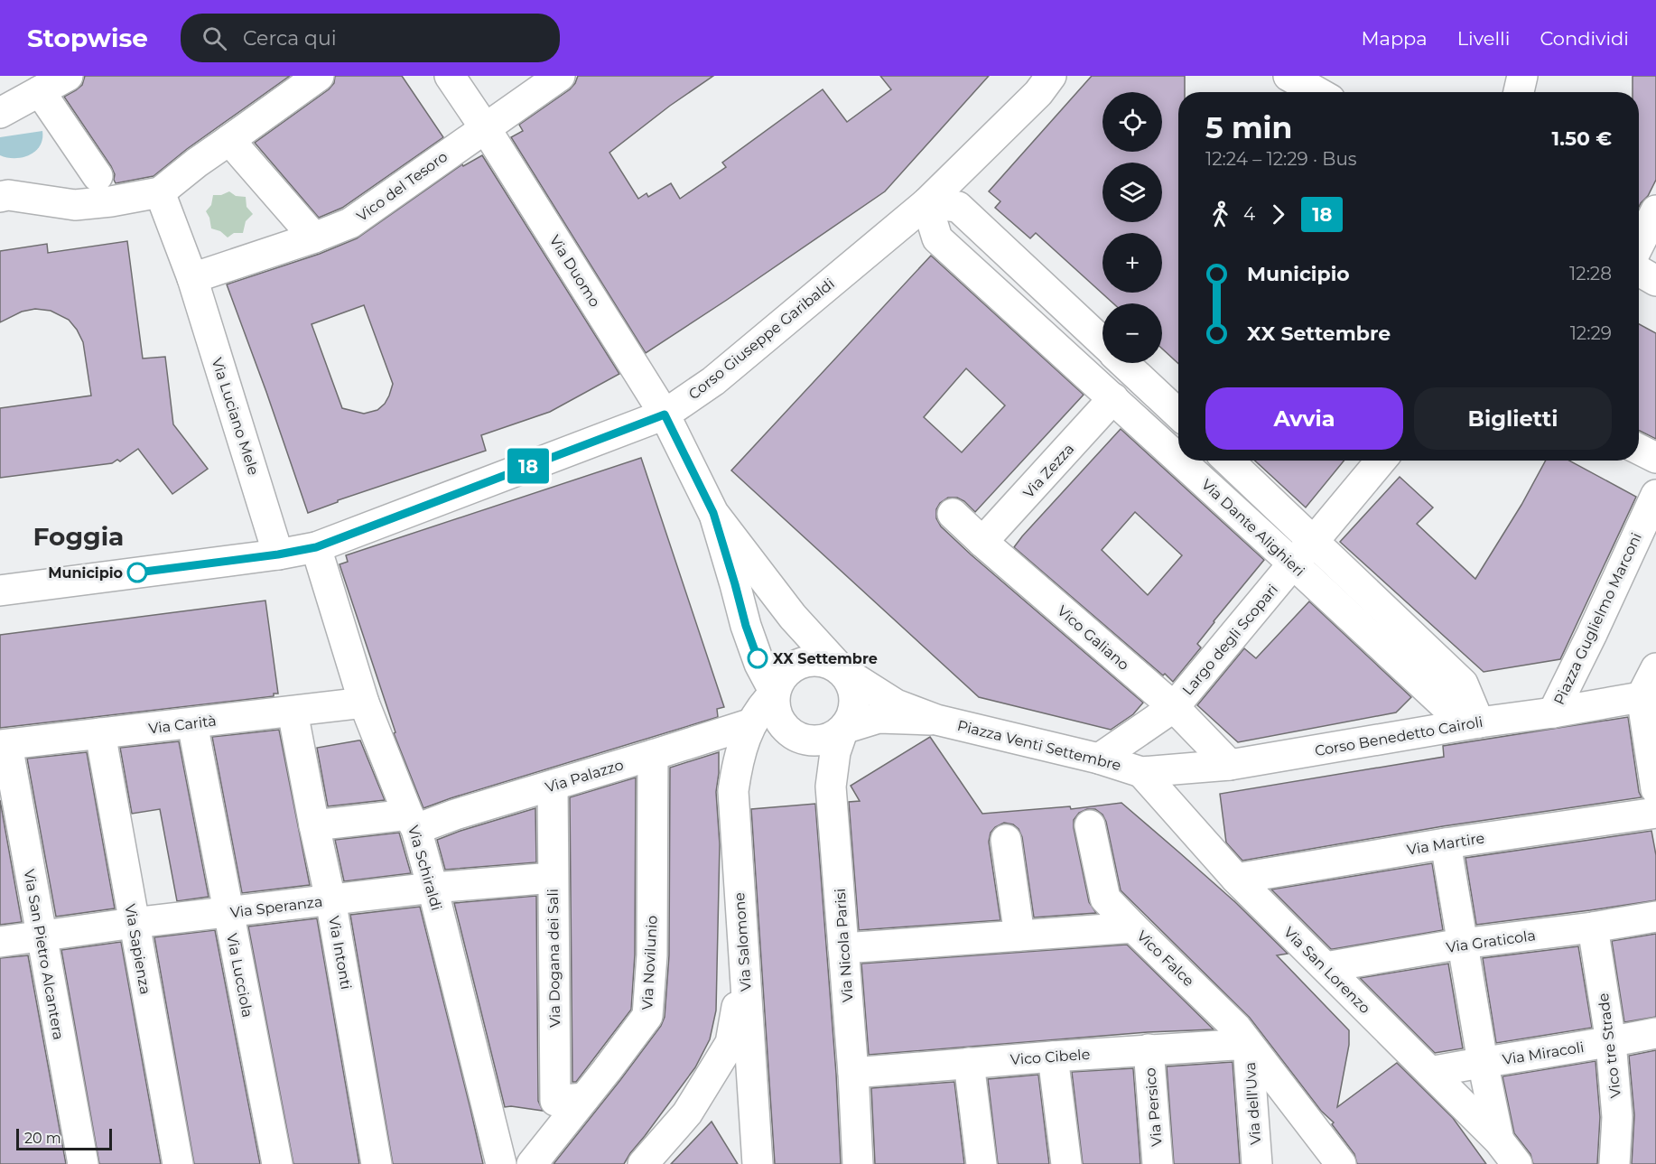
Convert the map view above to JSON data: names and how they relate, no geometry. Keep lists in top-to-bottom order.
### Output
{
  "streets": {
    "street": [
      "Vico del Tesoro",
      "Via Duomo",
      "Corso Giuseppe Garibaldi",
      "Via Luciano Mele",
      "Via Zezza",
      "Via Dante Alighieri",
      "Piazza Guglielmo Marconi",
      "Vico Galiano",
      "Largo degli Scopari",
      "Via Carità",
      "Corso Benedetto Cairoli",
      "Piazza Venti Settembre",
      "Via Palazzo",
      "Via Martire",
      "Via Schiraldi",
      "Via Speranza",
      "Via Graticola",
      "Via Salomone",
      "Via Nicola Parisi",
      "Via Sapienza",
      "Via Intonti",
      "Via San Pietro Alcantera",
      "Via Dogana dei Sali",
      "Vico Falce",
      "Via Novilunio",
      "Via San Lorenzo",
      "Via Lucciola",
      "Vico tre Strade",
      "Via Miracoli",
      "Vico Cibele",
      "Via dell'Uva",
      "Via Persico"
    ]
  },
  "crossings": [
    ["Vico del Tesoro", "Via Duomo"],
    ["Vico del Tesoro", "Via Luciano Mele"],
    ["Via Duomo", "Corso Giuseppe Garibaldi"],
    ["Via Duomo", "Piazza Venti Settembre"],
    ["Corso Giuseppe Garibaldi", "Via Luciano Mele"],
    ["Corso Giuseppe Garibaldi", "Via Dante Alighieri"],
    ["Corso Giuseppe Garibaldi", "Piazza Venti Settembre"],
    ["Corso Giuseppe Garibaldi", "Via Schiraldi"],
    ["Via Zezza", "Via Dante Alighieri"],
    ["Via Zezza", "Vico Galiano"],
    ["Via Dante Alighieri", "Largo degli Scopari"],
    ["Via Dante Alighieri", "Corso Benedetto Cairoli"],
    ["Piazza Guglielmo Marconi", "Corso Benedetto Cairoli"],
    ["Vico Galiano", "Largo degli Scopari"],
    ["Vico Galiano", "Corso Benedetto Cairoli"],
    ["Largo degli Scopari", "Piazza Venti Settembre"],
    ["Via Carità", "Via Schiraldi"],
    ["Via Carità", "Via Sapienza"],
    ["Via Carità", "Via Intonti"],
    ["Via Carità", "Via San Pietro Alcantera"],
    ["Via Carità", "Via Lucciola"],
    ["Corso Benedetto Cairoli", "Piazza Venti Settembre"],
    ["Corso Benedetto Cairoli", "Via San Lorenzo"],
    ["Piazza Venti Settembre", "Via Palazzo"],
    ["Piazza Venti Settembre", "Via Salomone"],
    ["Piazza Venti Settembre", "Via Nicola Parisi"],
    ["Piazza Venti Settembre", "Via San Lorenzo"],
    ["Via Palazzo", "Via Schiraldi"],
    ["Via Palazzo", "Via Salomone"],
    ["Via Palazzo", "Via Intonti"],
    ["Via Palazzo", "Via Dogana dei Sali"],
    ["Via Palazzo", "Via Novilunio"],
    ["Via Martire", "Via San Lorenzo"],
    ["Via Schiraldi", "Via Speranza"],
    ["Via Speranza", "Via Sapienza"],
    ["Via Speranza", "Via Intonti"],
    ["Via Speranza", "Via San Pietro Alcantera"],
    ["Via Speranza", "Via Dogana dei Sali"],
    ["Via Speranza", "Via Lucciola"],
    ["Via Graticola", "Via San Lorenzo"],
    ["Via Graticola", "Vico tre Strade"],
    ["Via Nicola Parisi", "Vico Falce"],
    ["Via Nicola Parisi", "Vico Cibele"],
    ["Via Dogana dei Sali", "Via Novilunio"],
    ["Vico Falce", "Vico Cibele"],
    ["Vico Falce", "Via dell'Uva"],
    ["Via San Lorenzo", "Via Miracoli"],
    ["Vico tre Strade", "Via Miracoli"],
    ["Vico Cibele", "Via dell'Uva"],
    ["Vico Cibele", "Via Persico"]
  ],
  "districts": ["Foggia"],
  "places": ["Municipio", "XX Settembre"],
  "lines": ["bus line 18"],
  "scale_bar": "20 m",
  "page": {
    "header": "Stopwise",
    "search": "Cerca qui",
    "nav": ["Mappa", "Livelli", "Condividi"],
    "on_map": "18",
    "map_buttons": ["+", "−"],
    "heading": ["5 min", "12:24 – 12:29 · Bus", "1.50 €"],
    "legs": ["4", "18"],
    "list": [
      {
        "name": "Municipio",
        "value": "12:28"
      },
      {
        "name": "XX Settembre",
        "value": "12:29"
      }
    ],
    "buttons": ["Avvia", "Biglietti"],
    "scale": "20 m"
  }
}
